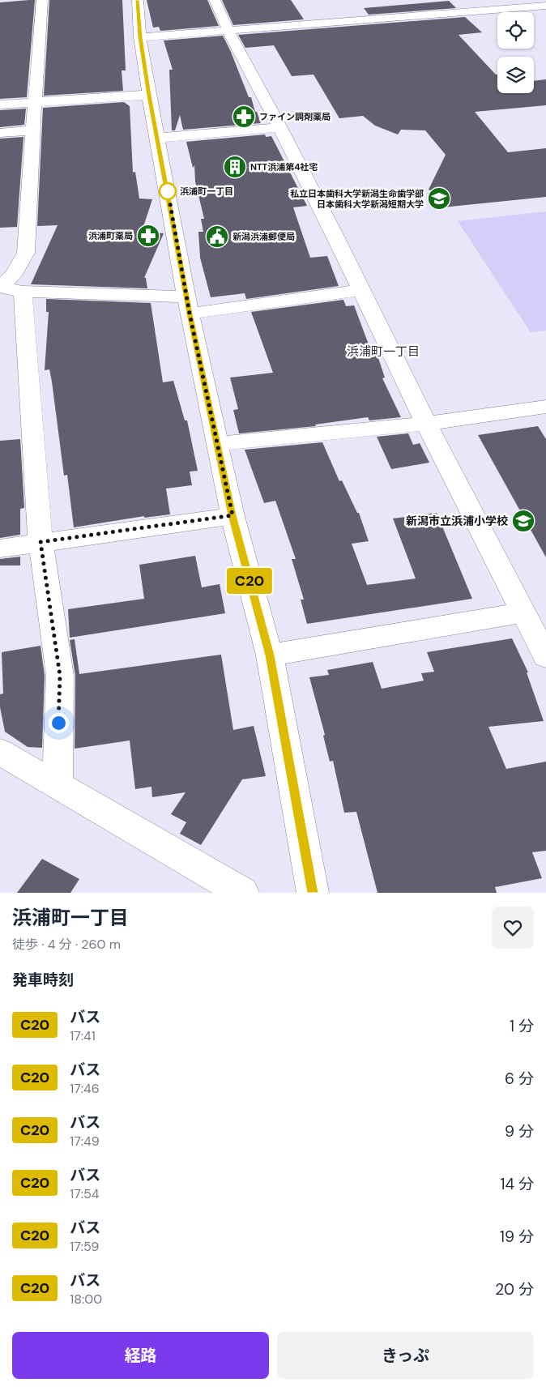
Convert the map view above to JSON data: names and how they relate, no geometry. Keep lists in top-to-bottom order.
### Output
{
  "districts": ["浜浦町一丁目"],
  "places": {
    "pharmacy": ["ファイン調剤薬局", "浜浦町薬局"],
    "building": ["NTT浜浦第4社宅"],
    "other": ["浜浦町一丁目"],
    "school or university": ["私立日本歯科大学新潟生命歯学部 日本歯科大学新潟短期大学", "新潟市立浜浦小学校"],
    "public building": ["新潟浜浦郵便局"]
  },
  "lines": ["bus line C20"],
  "page": {
    "on_map": "C20",
    "heading": [
      ["浜浦町一丁目", "徒歩 · 4 分 · 260 m"],
      "発車時刻"
    ],
    "list": [
      {
        "mark": "C20",
        "name": "バス",
        "note": "17:41",
        "value": "1 分"
      },
      {
        "mark": "C20",
        "name": "バス",
        "note": "17:46",
        "value": "6 分"
      },
      {
        "mark": "C20",
        "name": "バス",
        "note": "17:49",
        "value": "9 分"
      },
      {
        "mark": "C20",
        "name": "バス",
        "note": "17:54",
        "value": "14 分"
      },
      {
        "mark": "C20",
        "name": "バス",
        "note": "17:59",
        "value": "19 分"
      },
      {
        "mark": "C20",
        "name": "バス",
        "note": "18:00",
        "value": "20 分"
      }
    ],
    "buttons": ["経路", "きっぷ"]
  }
}
